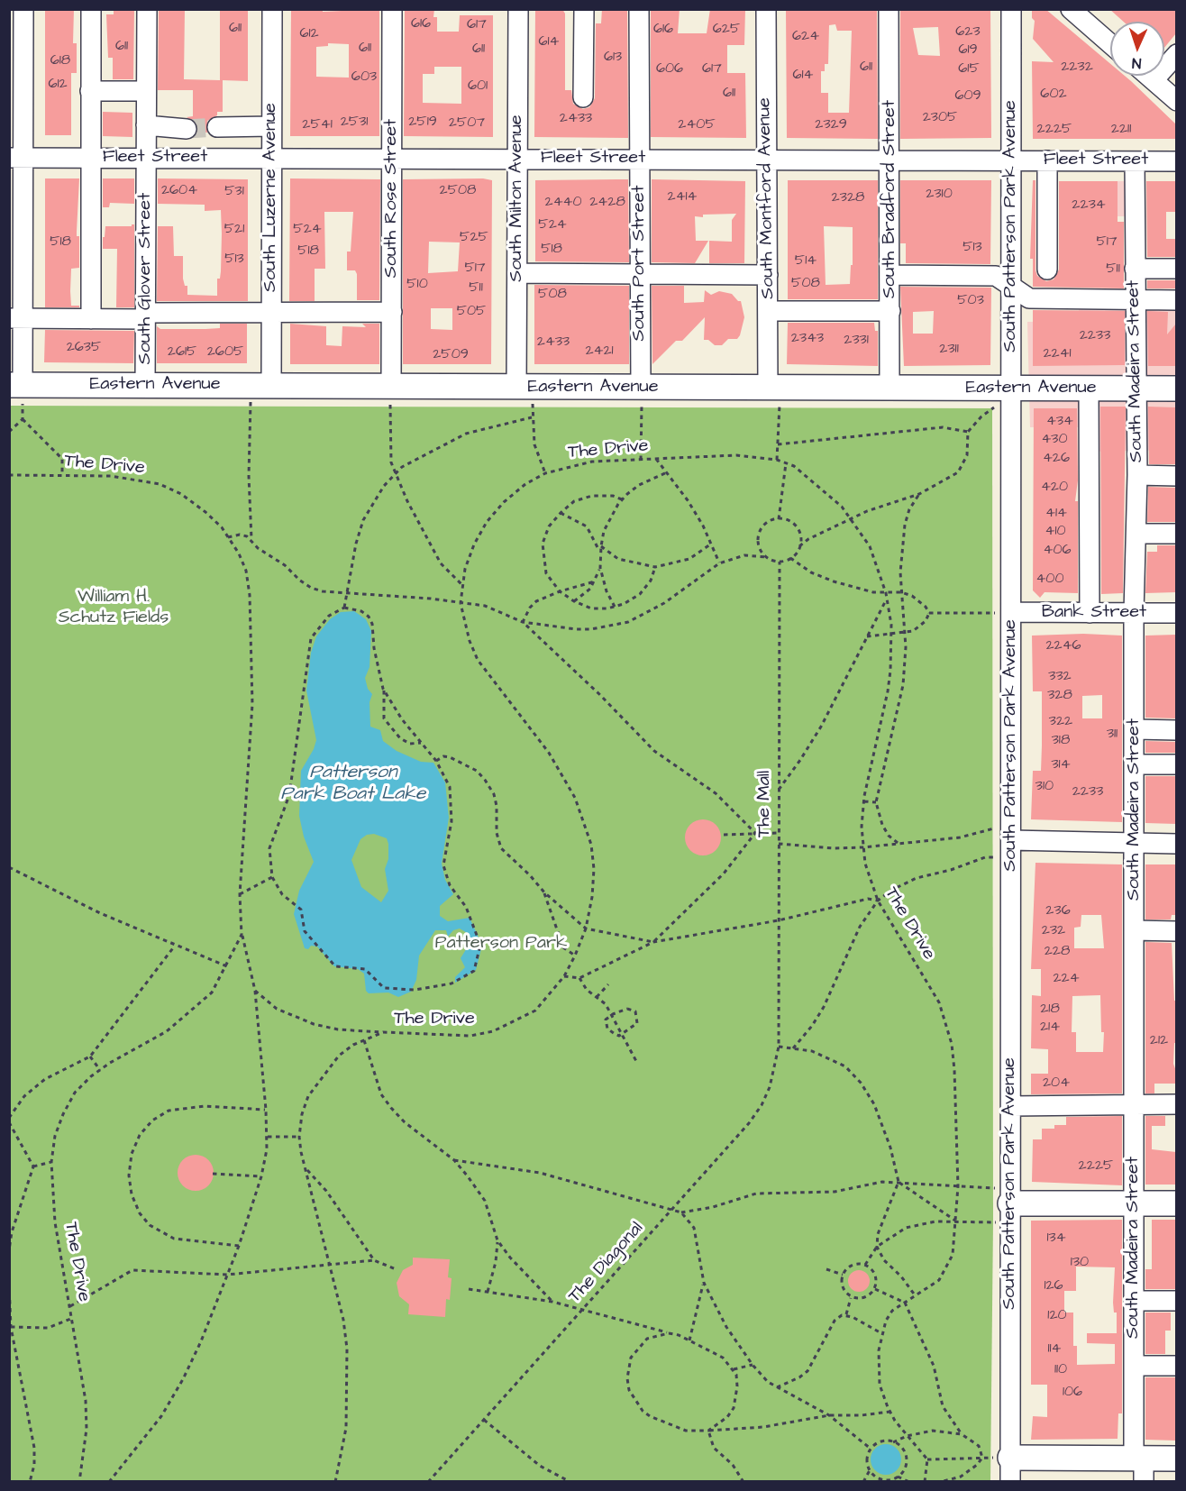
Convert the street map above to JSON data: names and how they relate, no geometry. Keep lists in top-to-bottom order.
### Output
{
  "streets": {
    "main road": ["Eastern Avenue"],
    "street": [
      "Fleet Street",
      "South Luzerne Avenue",
      "South Rose Street",
      "South Milton Avenue",
      "South Montford Avenue",
      "South Bradford Street",
      "South Patterson Park Avenue",
      "South Port Street",
      "South Glover Street",
      "South Madeira Street",
      "Bank Street"
    ],
    "path": ["The Drive", "The Mall", "The Diagonal"]
  },
  "crossings": [
    ["Fleet Street", "South Luzerne Avenue"],
    ["Fleet Street", "South Rose Street"],
    ["Fleet Street", "South Milton Avenue"],
    ["Fleet Street", "South Montford Avenue"],
    ["Fleet Street", "South Bradford Street"],
    ["Fleet Street", "South Patterson Park Avenue"],
    ["Fleet Street", "South Port Street"],
    ["Fleet Street", "South Glover Street"],
    ["Fleet Street", "South Madeira Street"],
    ["South Luzerne Avenue", "Eastern Avenue"],
    ["South Rose Street", "Eastern Avenue"],
    ["South Milton Avenue", "Eastern Avenue"],
    ["South Montford Avenue", "Eastern Avenue"],
    ["South Bradford Street", "Eastern Avenue"],
    ["South Patterson Park Avenue", "Eastern Avenue"],
    ["South Patterson Park Avenue", "Bank Street"],
    ["South Port Street", "Eastern Avenue"],
    ["South Glover Street", "Eastern Avenue"],
    ["South Madeira Street", "Eastern Avenue"],
    ["South Madeira Street", "Bank Street"],
    ["The Mall", "The Diagonal"]
  ],
  "water": ["Patterson Park Boat Lake"],
  "parks": ["William H. Schutz Fields", "Patterson Park"],
  "house_numbers": [
    "616",
    "617",
    "611",
    "616",
    "625",
    "623",
    "612",
    "624",
    "614",
    "611",
    "611",
    "611",
    "619",
    "613",
    "618",
    "611",
    "2232",
    "606",
    "617",
    "615",
    "614",
    "603",
    "612",
    "601",
    "611",
    "602",
    "609",
    "2305",
    "2433",
    "2531",
    "2519",
    "2507",
    "2541",
    "2405",
    "2329",
    "2225",
    "2211",
    "2604",
    "2508",
    "531",
    "2310",
    "2414",
    "2328",
    "2440",
    "2428",
    "2234",
    "524",
    "521",
    "524",
    "525",
    "518",
    "517",
    "513",
    "518",
    "518",
    "513",
    "514",
    "517",
    "511",
    "508",
    "510",
    "511",
    "508",
    "503",
    "505",
    "2233",
    "2343",
    "2331",
    "2433",
    "2635",
    "2311",
    "2421",
    "2615",
    "2605",
    "2241",
    "2509",
    "434",
    "430",
    "426",
    "420",
    "414",
    "410",
    "406",
    "400",
    "2246",
    "332",
    "328",
    "322",
    "311",
    "318",
    "314",
    "310",
    "2233",
    "236",
    "232",
    "228",
    "224",
    "218",
    "214",
    "212",
    "204",
    "2225",
    "134",
    "130",
    "126",
    "120",
    "114",
    "110",
    "106"
  ],
  "north": "bottom"
}
